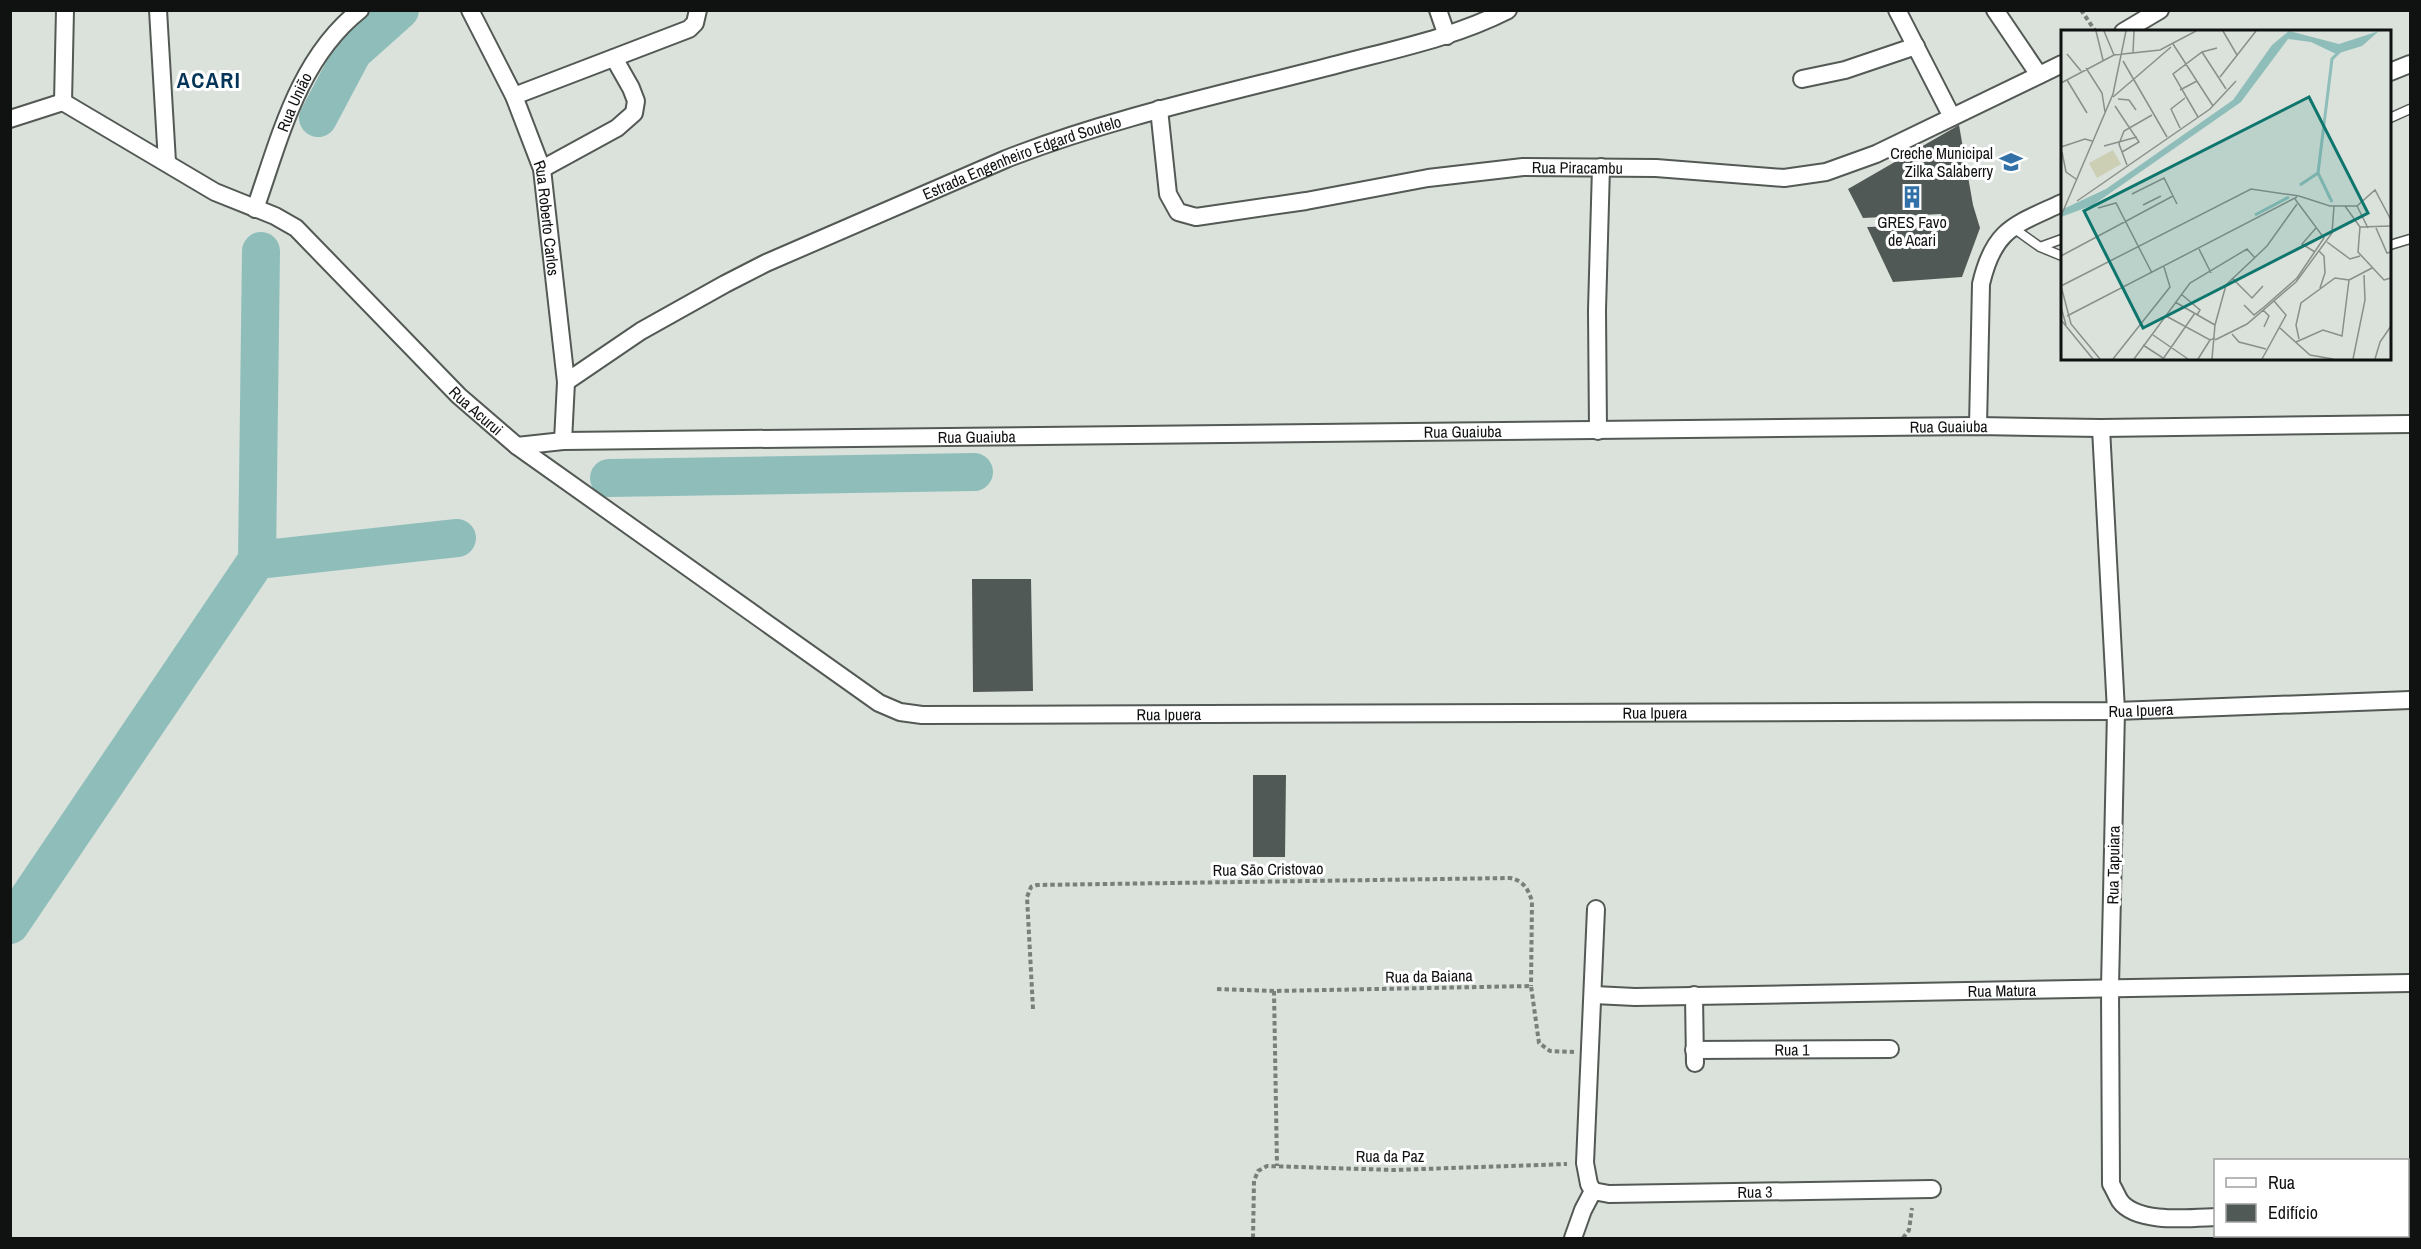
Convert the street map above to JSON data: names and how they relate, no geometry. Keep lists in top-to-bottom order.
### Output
{
  "streets": {
    "street": [
      "Rua União",
      "Estrada Engenheiro Edgard Soutelo",
      "Rua Piracambu",
      "Rua Roberto Carlos",
      "Rua Acurui",
      "Rua Guaiuba",
      "Rua Ipuera",
      "Rua Tapuiara",
      "Rua Matura",
      "Rua 1",
      "Rua 3"
    ],
    "path": ["Rua Sāo Cristovao", "Rua da Baiana", "Rua da Paz"]
  },
  "crossings": [
    ["Rua União", "Rua Acurui"],
    ["Estrada Engenheiro Edgard Soutelo", "Rua Piracambu"],
    ["Estrada Engenheiro Edgard Soutelo", "Rua Roberto Carlos"],
    ["Rua Roberto Carlos", "Rua Guaiuba"],
    ["Rua Acurui", "Rua Guaiuba"],
    ["Rua Acurui", "Rua Ipuera"],
    ["Rua Guaiuba", "Rua Tapuiara"],
    ["Rua Ipuera", "Rua Tapuiara"],
    ["Rua Tapuiara", "Rua Matura"],
    ["Rua Sāo Cristovao", "Rua da Baiana"],
    ["Rua Matura", "Rua 1"],
    ["Rua da Paz", "Rua 3"]
  ],
  "districts": ["ACARI"],
  "places": {
    "school or university": ["Creche Municipal Zilka Salaberry"],
    "building": ["GRES Favo de Acari"]
  },
  "legend": ["Rua", "Edifício"]
}
